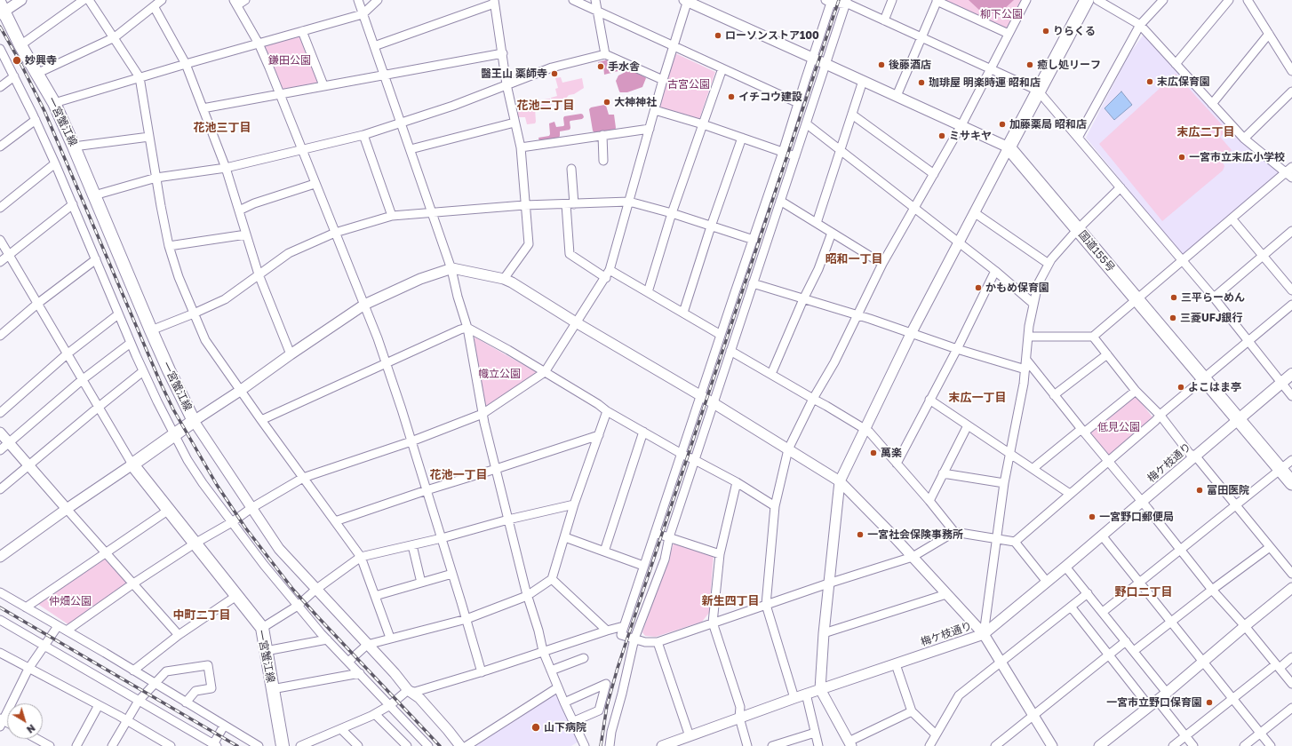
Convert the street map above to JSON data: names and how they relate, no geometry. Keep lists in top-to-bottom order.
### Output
{
  "streets": {
    "highway": ["国道155号"],
    "main road": ["一宮蟹江線"],
    "street": ["梅ケ枝通り"]
  },
  "crossings": [
    ["国道155号", "梅ケ枝通り"]
  ],
  "districts": [
    "花池二丁目",
    "花池三丁目",
    "末広二丁目",
    "昭和一丁目",
    "末広一丁目",
    "花池一丁目",
    "野口二丁目",
    "新生四丁目",
    "中町二丁目"
  ],
  "parks": [
    "柳下公園",
    "鎌田公園",
    "古宮公園",
    "幟立公園",
    "低見公園",
    "仲畑公園"
  ],
  "places": [
    "りらくる",
    "ローソンストア100",
    "妙興寺",
    "後藤酒店",
    "癒し処リーフ",
    "手水舎",
    "醫王山 薬師寺",
    "末広保育園",
    "珈琲屋 明楽時運 昭和店",
    "イチコウ建設",
    "大神神社",
    "加藤薬局 昭和店",
    "ミサキヤ",
    "一宮市立末広小学校",
    "かもめ保育園",
    "三平らーめん",
    "三菱UFJ銀行",
    "よこはま亭",
    "萬楽",
    "富田医院",
    "一宮野口郵便局",
    "一宮社会保険事務所",
    "一宮市立野口保育園",
    "山下病院"
  ],
  "north": "bottom right"
}
